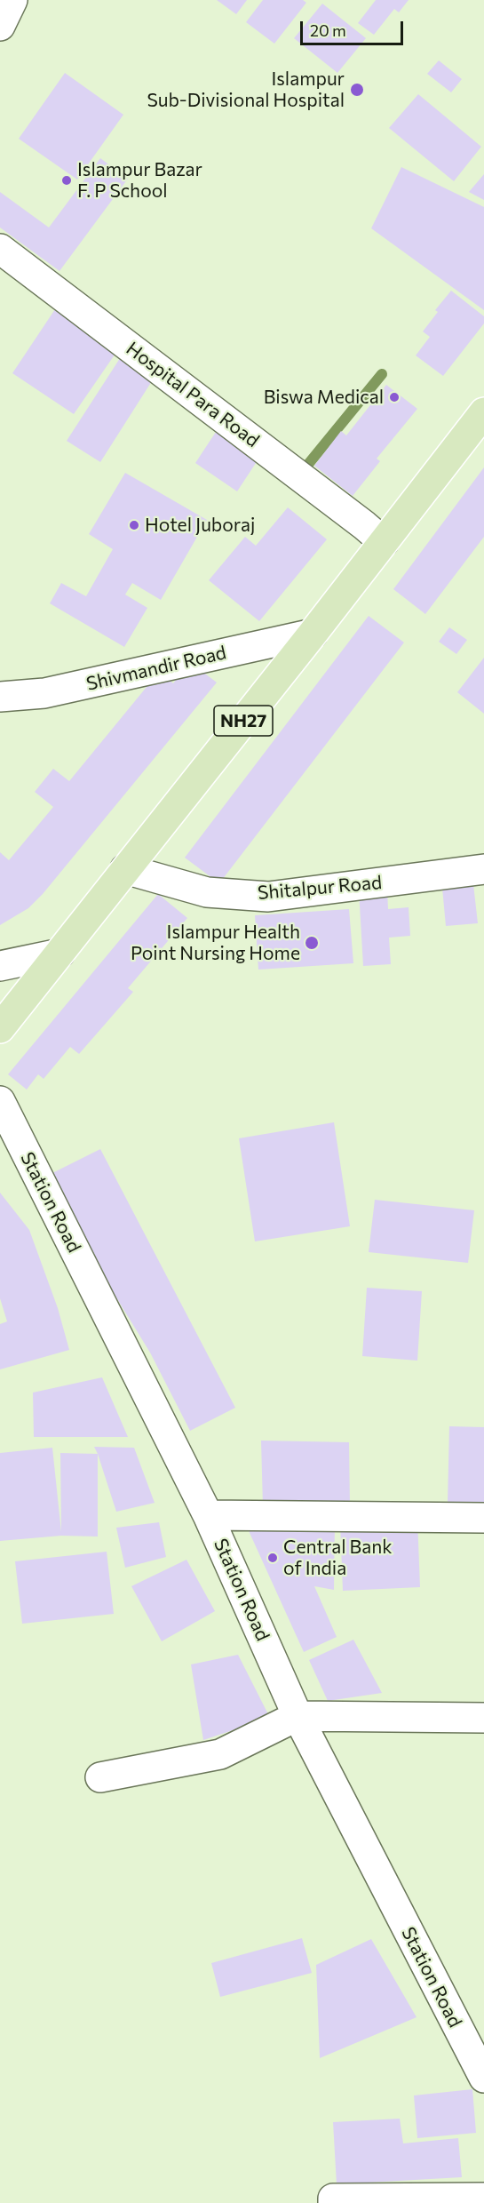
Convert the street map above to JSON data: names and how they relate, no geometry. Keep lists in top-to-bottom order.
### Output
{
  "streets": {
    "main road": ["NH27"],
    "street": [
      "Hospital Para Road",
      "Shivmandir Road",
      "Shitalpur Road",
      "Station Road"
    ]
  },
  "crossings": [
    ["Hospital Para Road", "NH27"],
    ["Shivmandir Road", "NH27"],
    ["NH27", "Shitalpur Road"]
  ],
  "places": [
    "Islampur Sub-Divisional Hospital",
    "Islampur Bazar F. P School",
    "Biswa Medical",
    "Hotel Juboraj",
    "Islampur Health Point Nursing Home",
    "Central Bank of India"
  ],
  "scale_bar": "20 m"
}
